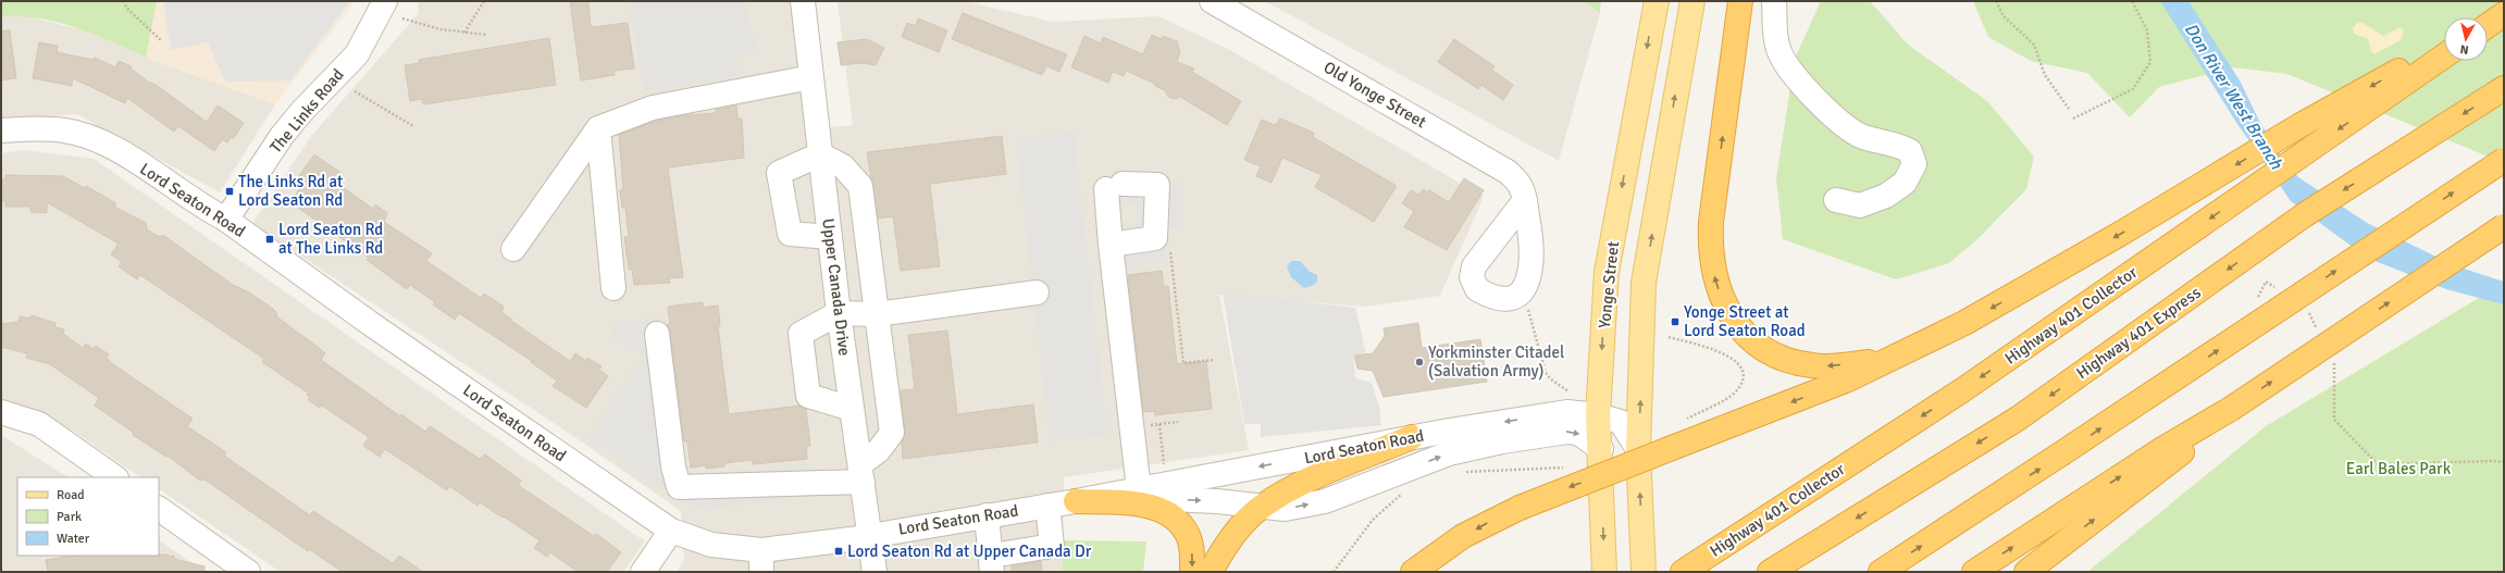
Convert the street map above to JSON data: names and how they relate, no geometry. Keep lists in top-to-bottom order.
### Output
{
  "streets": {
    "highway": ["Highway 401 Collector", "Highway 401 Express"],
    "main road": ["Yonge Street"],
    "street": [
      "Old Yonge Street",
      "The Links Road",
      "Lord Seaton Road",
      "Upper Canada Drive"
    ]
  },
  "crossings": [
    ["The Links Road", "Lord Seaton Road"],
    ["Lord Seaton Road", "Yonge Street"],
    ["Lord Seaton Road", "Upper Canada Drive"]
  ],
  "water": ["Don River West Branch"],
  "parks": ["Earl Bales Park"],
  "places": {
    "transit": [
      "The Links Rd at Lord Seaton Rd",
      "Lord Seaton Rd at The Links Rd",
      "Yonge Street at Lord Seaton Road",
      "Lord Seaton Rd at Upper Canada Dr"
    ],
    "other": ["Yorkminster Citadel (Salvation Army)"]
  },
  "legend": ["Road", "Park", "Water"],
  "north": "bottom"
}
